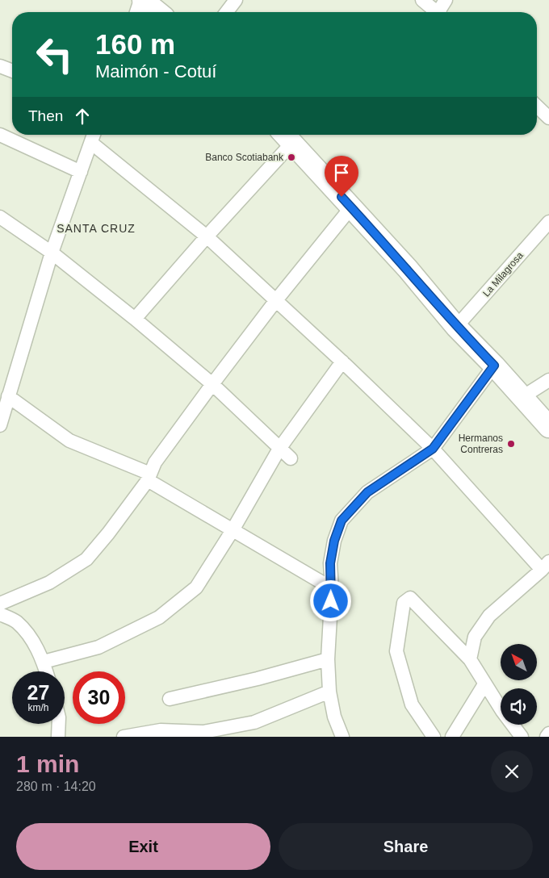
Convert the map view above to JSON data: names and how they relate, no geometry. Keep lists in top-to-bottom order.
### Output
{
  "streets": {
    "street": ["La Milagrosa"]
  },
  "districts": ["SANTA CRUZ"],
  "places": ["Banco Scotiabank", "Hermanos Contreras"],
  "north": "top left",
  "page": {
    "turn": ["160 m", "Maimón - Cotuí"],
    "then": "Then",
    "speed": "27 km/h",
    "limit": "30",
    "heading": ["1 min", "280 m · 14:20"],
    "buttons": ["Exit", "Share"]
  }
}
